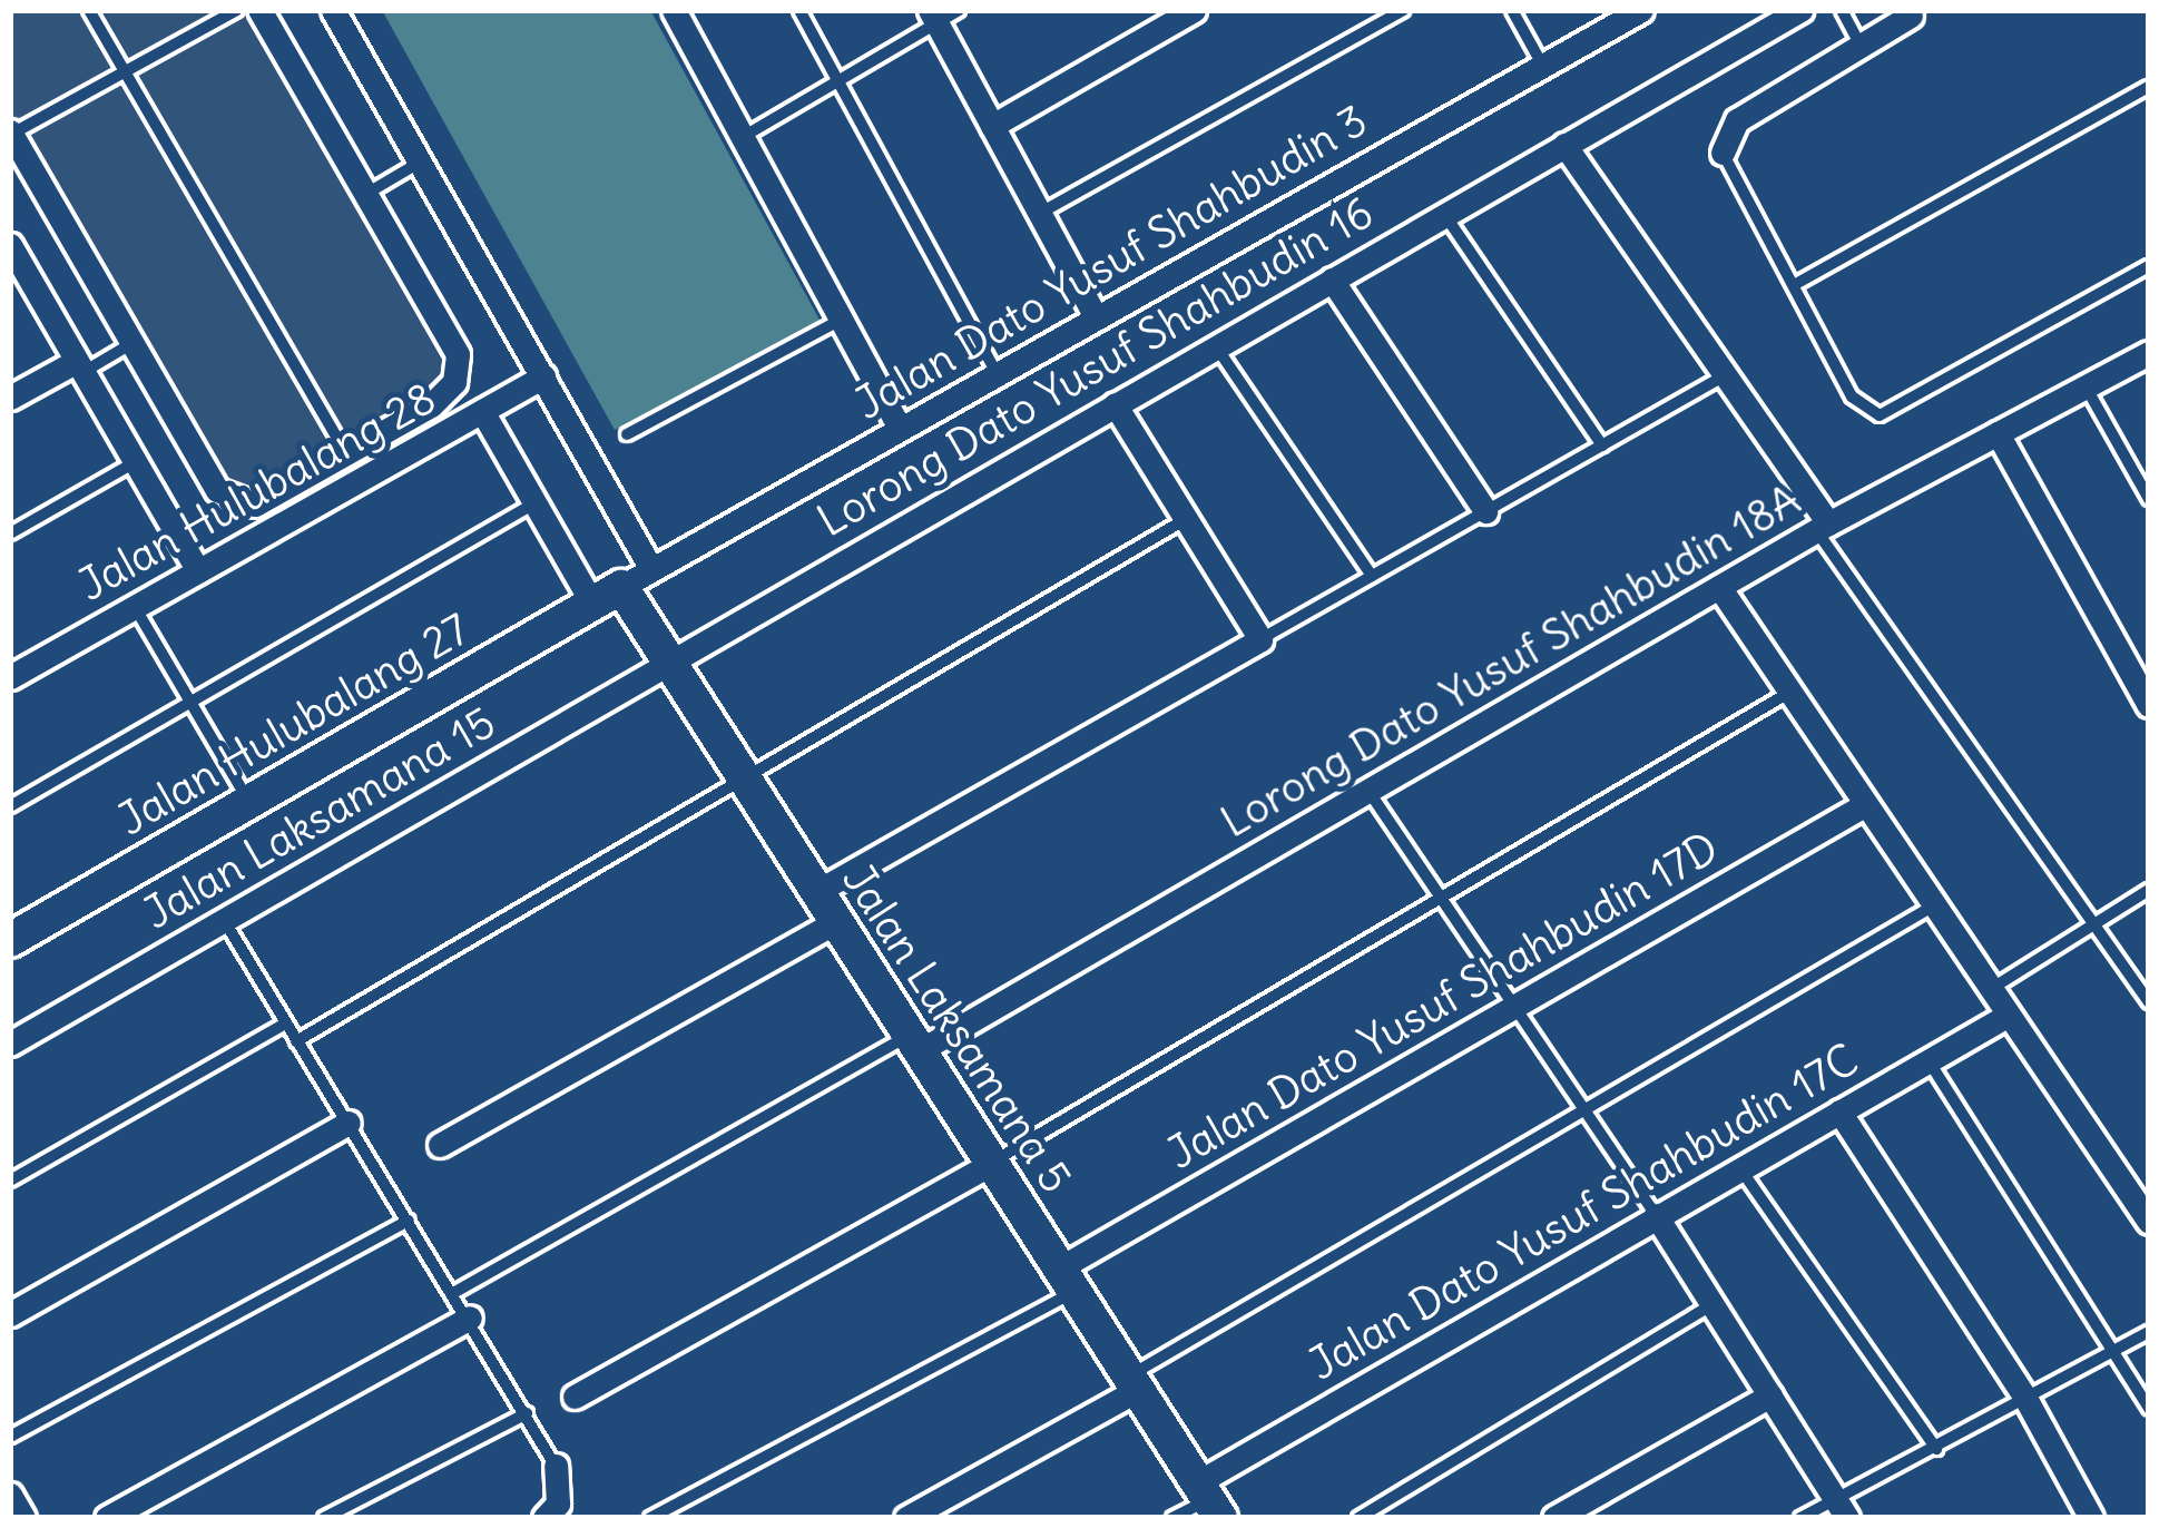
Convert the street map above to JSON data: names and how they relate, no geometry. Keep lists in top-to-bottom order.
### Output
{
  "streets": {
    "street": [
      "Jalan Dato Yusuf Shahbudin 3",
      "Lorong Dato Yusuf Shahbudin 16",
      "Jalan Hulubalang 28",
      "Lorong Dato Yusuf Shahbudin 18A",
      "Jalan Hulubalang 27",
      "Jalan Laksamana 15",
      "Jalan Dato Yusuf Shahbudin 17D",
      "Jalan Laksamana 5",
      "Jalan Dato Yusuf Shahbudin 17C"
    ]
  },
  "crossings": [
    ["Jalan Dato Yusuf Shahbudin 3", "Jalan Hulubalang 27"],
    ["Jalan Dato Yusuf Shahbudin 3", "Jalan Laksamana 5"],
    ["Lorong Dato Yusuf Shahbudin 16", "Jalan Laksamana 15"],
    ["Lorong Dato Yusuf Shahbudin 16", "Jalan Laksamana 5"],
    ["Lorong Dato Yusuf Shahbudin 18A", "Jalan Laksamana 5"],
    ["Jalan Hulubalang 27", "Jalan Laksamana 5"],
    ["Jalan Laksamana 15", "Jalan Laksamana 5"],
    ["Jalan Dato Yusuf Shahbudin 17D", "Jalan Laksamana 5"],
    ["Jalan Laksamana 5", "Jalan Dato Yusuf Shahbudin 17C"]
  ]
}
